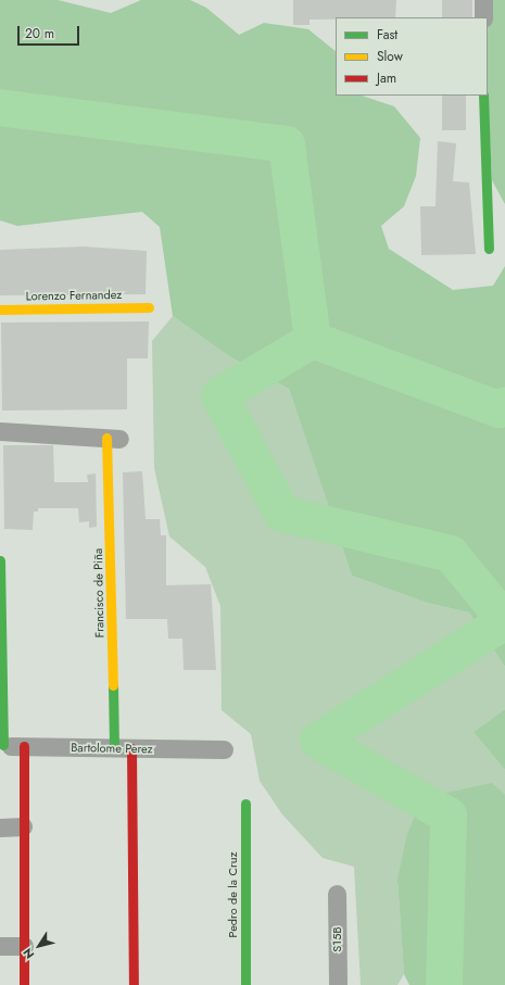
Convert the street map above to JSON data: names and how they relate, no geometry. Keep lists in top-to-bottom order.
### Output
{
  "streets": {
    "street": [
      "Lorenzo Fernandez",
      "Francisco de Piña",
      "Bartolome Perez",
      "Pedro de la Cruz",
      "S15B"
    ]
  },
  "crossings": [
    ["Francisco de Piña", "Bartolome Perez"]
  ],
  "legend": ["Fast", "Slow", "Jam"],
  "scale_bar": "20 m",
  "north": "bottom left"
}
